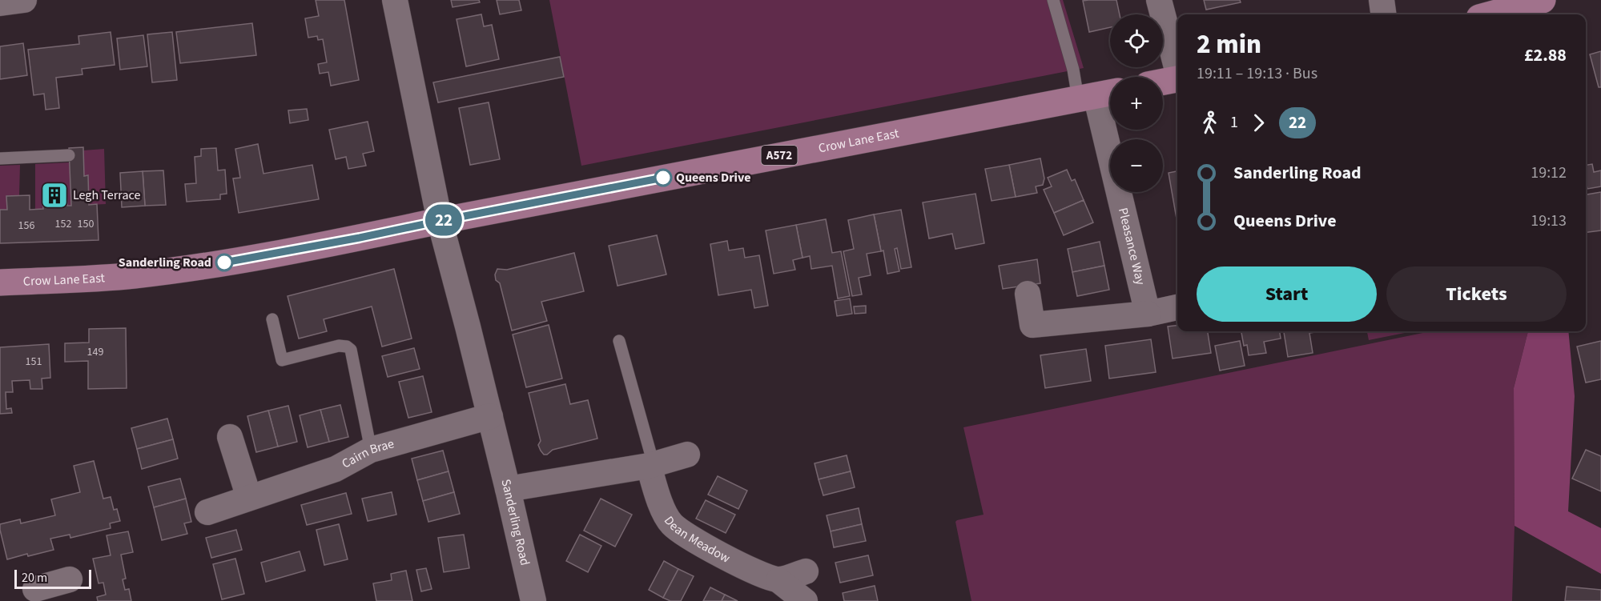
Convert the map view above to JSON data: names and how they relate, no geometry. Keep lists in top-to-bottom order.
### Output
{
  "streets": {
    "main road": ["Crow Lane East", "A572"],
    "street": [
      "Pleasance Way",
      "Cairn Brae",
      "Sanderling Road",
      "Dean Meadow"
    ]
  },
  "crossings": [
    ["Crow Lane East", "Pleasance Way"],
    ["Crow Lane East", "Sanderling Road"],
    ["Cairn Brae", "Sanderling Road"]
  ],
  "places": {
    "other": ["Queens Drive", "Sanderling Road"],
    "building": ["Legh Terrace"]
  },
  "lines": ["bus line 22"],
  "house_numbers": [
    "152",
    "150",
    "156",
    "149",
    "151"
  ],
  "scale_bar": "20 m",
  "page": {
    "on_map": "22",
    "map_buttons": ["+", "−"],
    "heading": ["2 min", "19:11 – 19:13 · Bus", "£2.88"],
    "legs": ["1", "22"],
    "list": [
      {
        "name": "Sanderling Road",
        "value": "19:12"
      },
      {
        "name": "Queens Drive",
        "value": "19:13"
      }
    ],
    "buttons": ["Start", "Tickets"],
    "scale": "20 m"
  }
}
